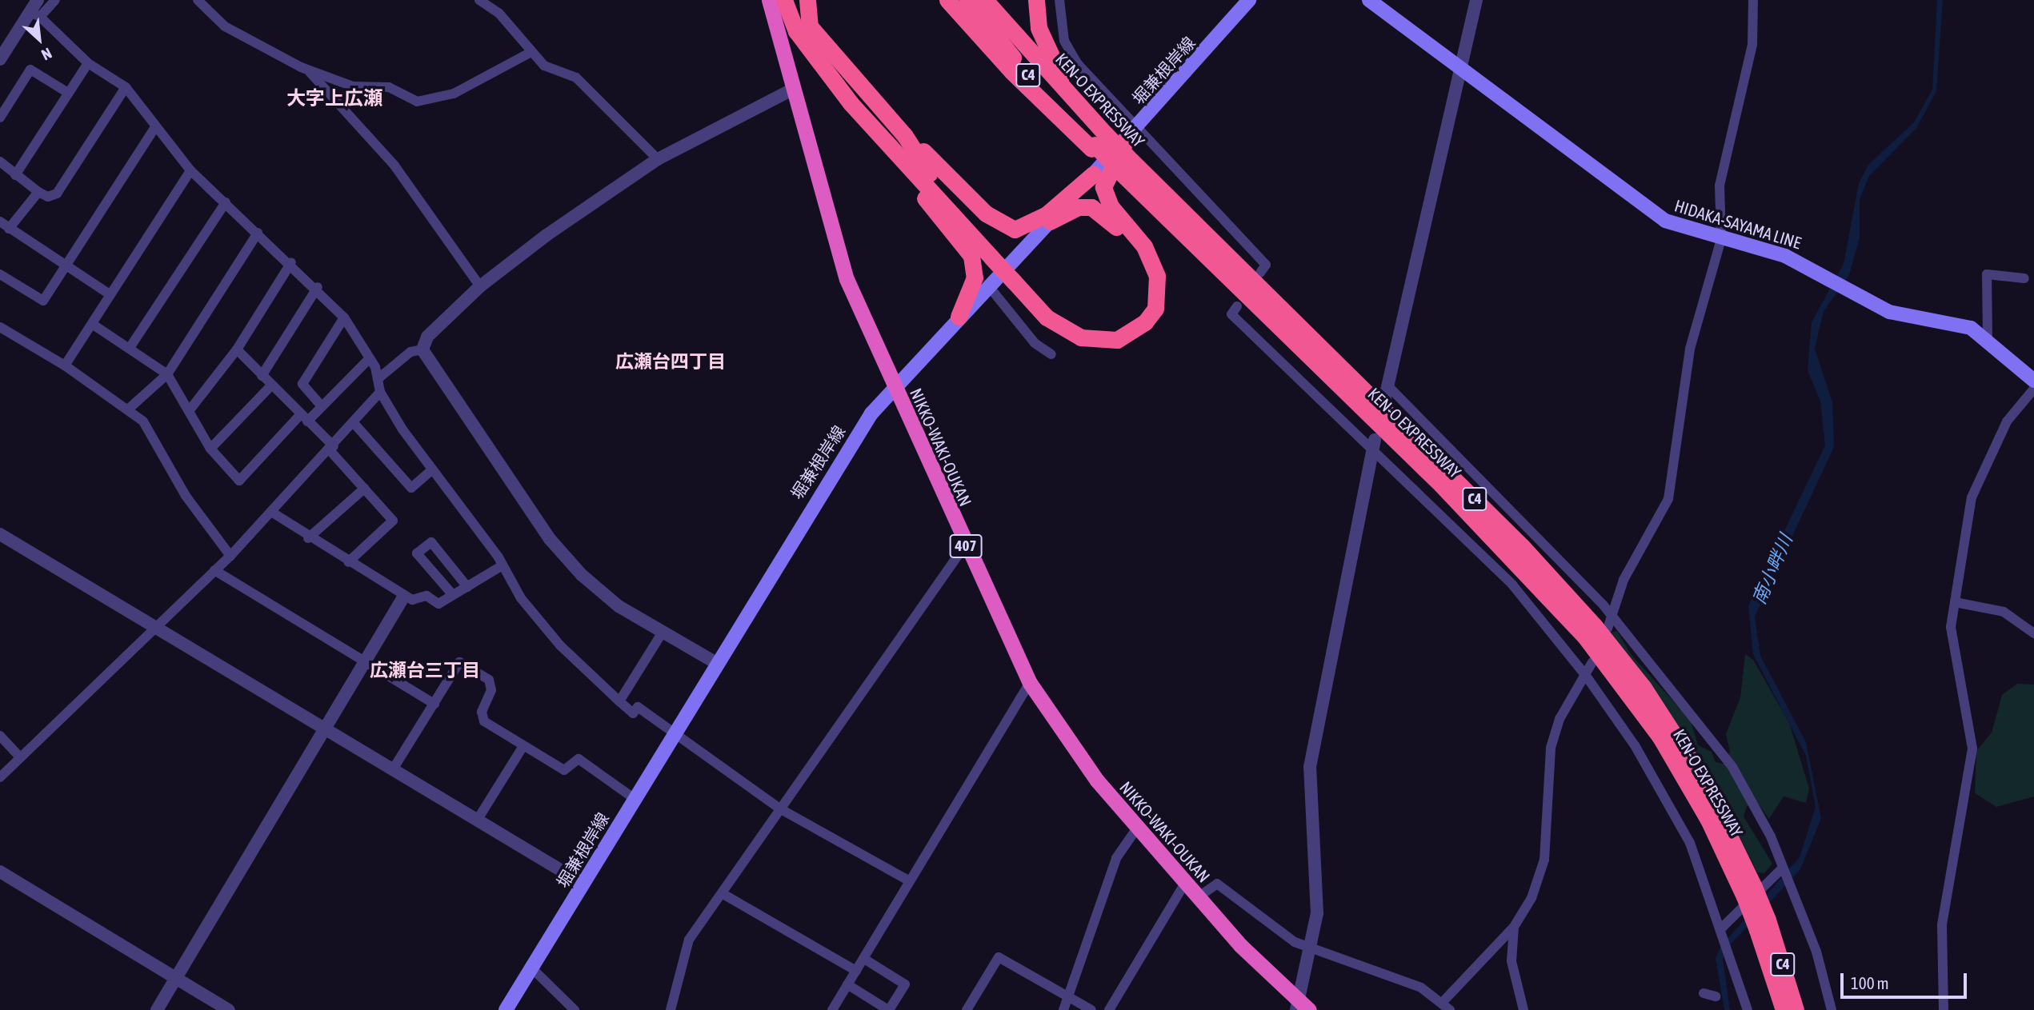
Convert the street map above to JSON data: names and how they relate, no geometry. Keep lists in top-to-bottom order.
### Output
{
  "streets": {
    "highway": [
      "C4",
      "KEN-O EXPRESSWAY",
      "NIKKO-WAKI-OUKAN",
      "407"
    ],
    "main road": ["堀兼根岸線", "HIDAKA-SAYAMA LINE"]
  },
  "crossings": [
    ["堀兼根岸線", "NIKKO-WAKI-OUKAN"]
  ],
  "districts": ["大字上広瀬", "広瀬台四丁目", "広瀬台三丁目"],
  "water": ["南小畔川"],
  "scale_bar": "100 m",
  "north": "bottom right"
}
